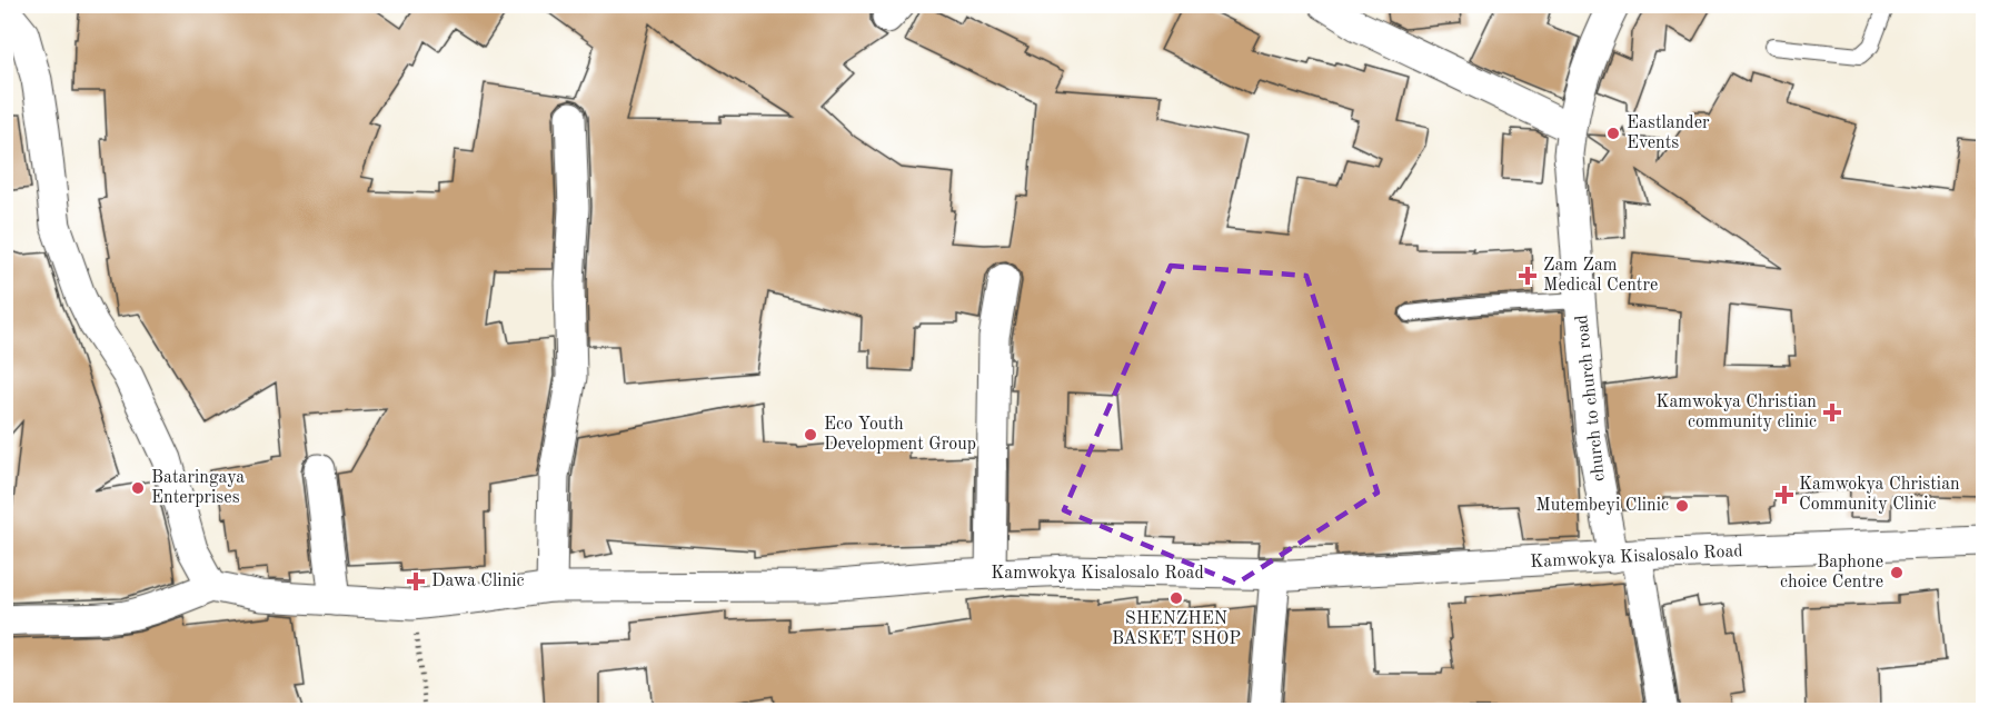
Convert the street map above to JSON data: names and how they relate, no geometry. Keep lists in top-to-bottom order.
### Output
{
  "streets": {
    "street": ["church to church road", "Kamwokya Kisalosalo Road"]
  },
  "crossings": [
    ["church to church road", "Kamwokya Kisalosalo Road"]
  ],
  "places": {
    "other": [
      "Eastlander Events",
      "Eco Youth Development Group",
      "Bataringaya Enterprises",
      "Mutembeyi Clinic",
      "Baphone choice Centre",
      "SHENZHEN BASKET SHOP"
    ],
    "health": [
      "Zam Zam Medical Centre",
      "Kamwokya Christian community clinic",
      "Kamwokya Christian Community Clinic",
      "Dawa Clinic"
    ]
  }
}
